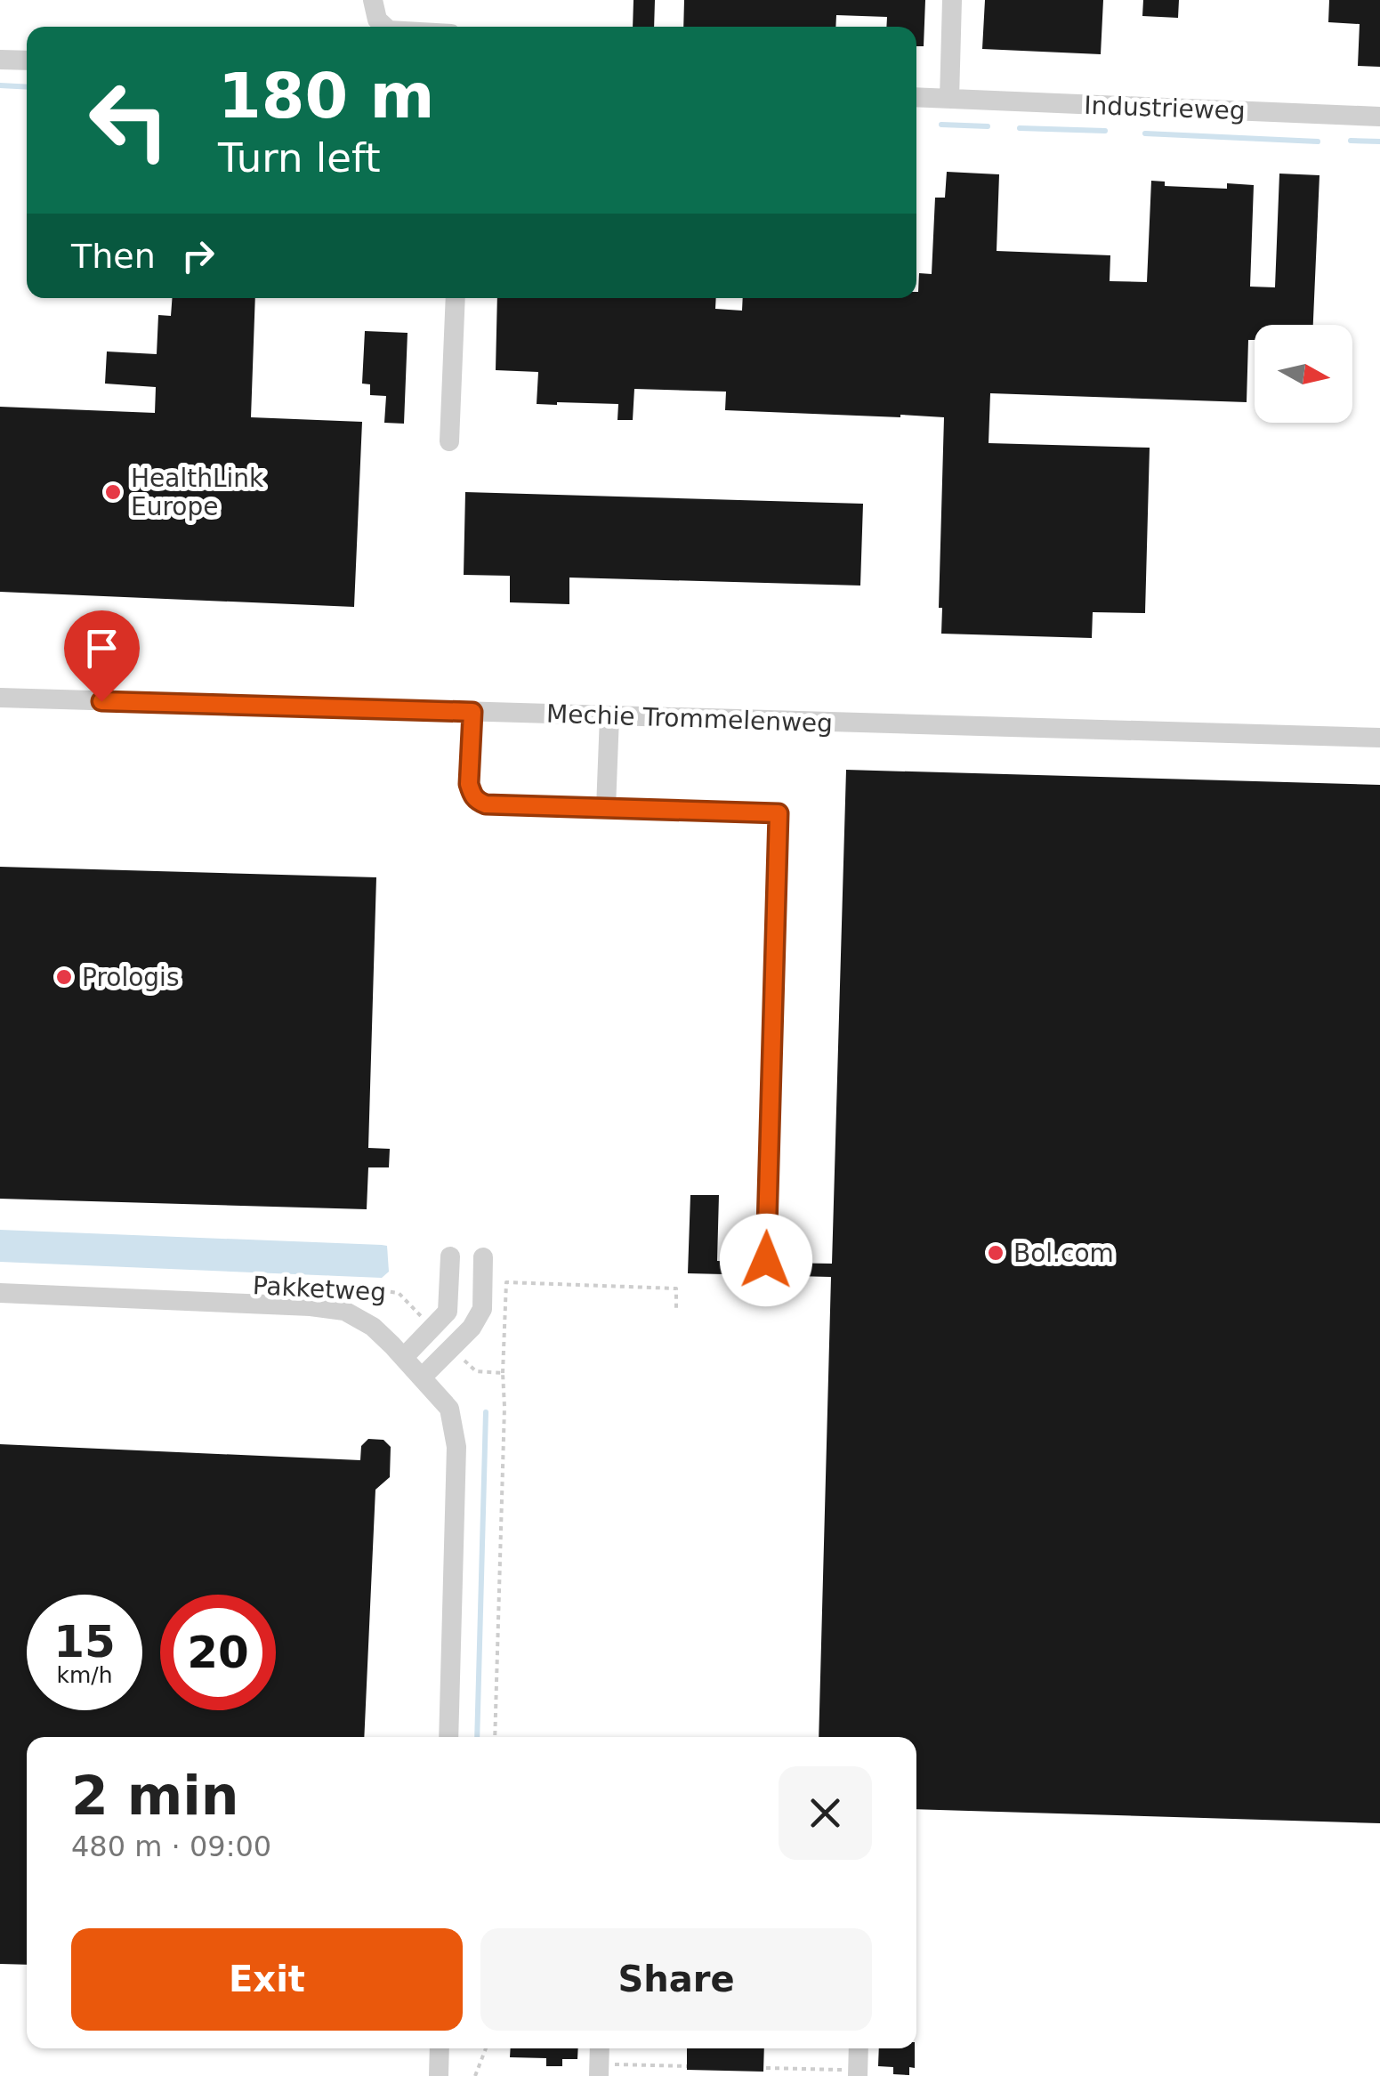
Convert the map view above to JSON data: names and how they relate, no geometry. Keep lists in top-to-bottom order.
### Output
{
  "streets": {
    "street": ["Industrieweg", "Mechie Trommelenweg", "Pakketweg"]
  },
  "places": ["HealthLink Europe", "Prologis", "Bol.com"],
  "north": "right",
  "page": {
    "turn": ["180 m", "Turn left"],
    "then": "Then",
    "speed": "15 km/h",
    "limit": "20",
    "heading": ["2 min", "480 m · 09:00"],
    "buttons": ["Exit", "Share"]
  }
}
